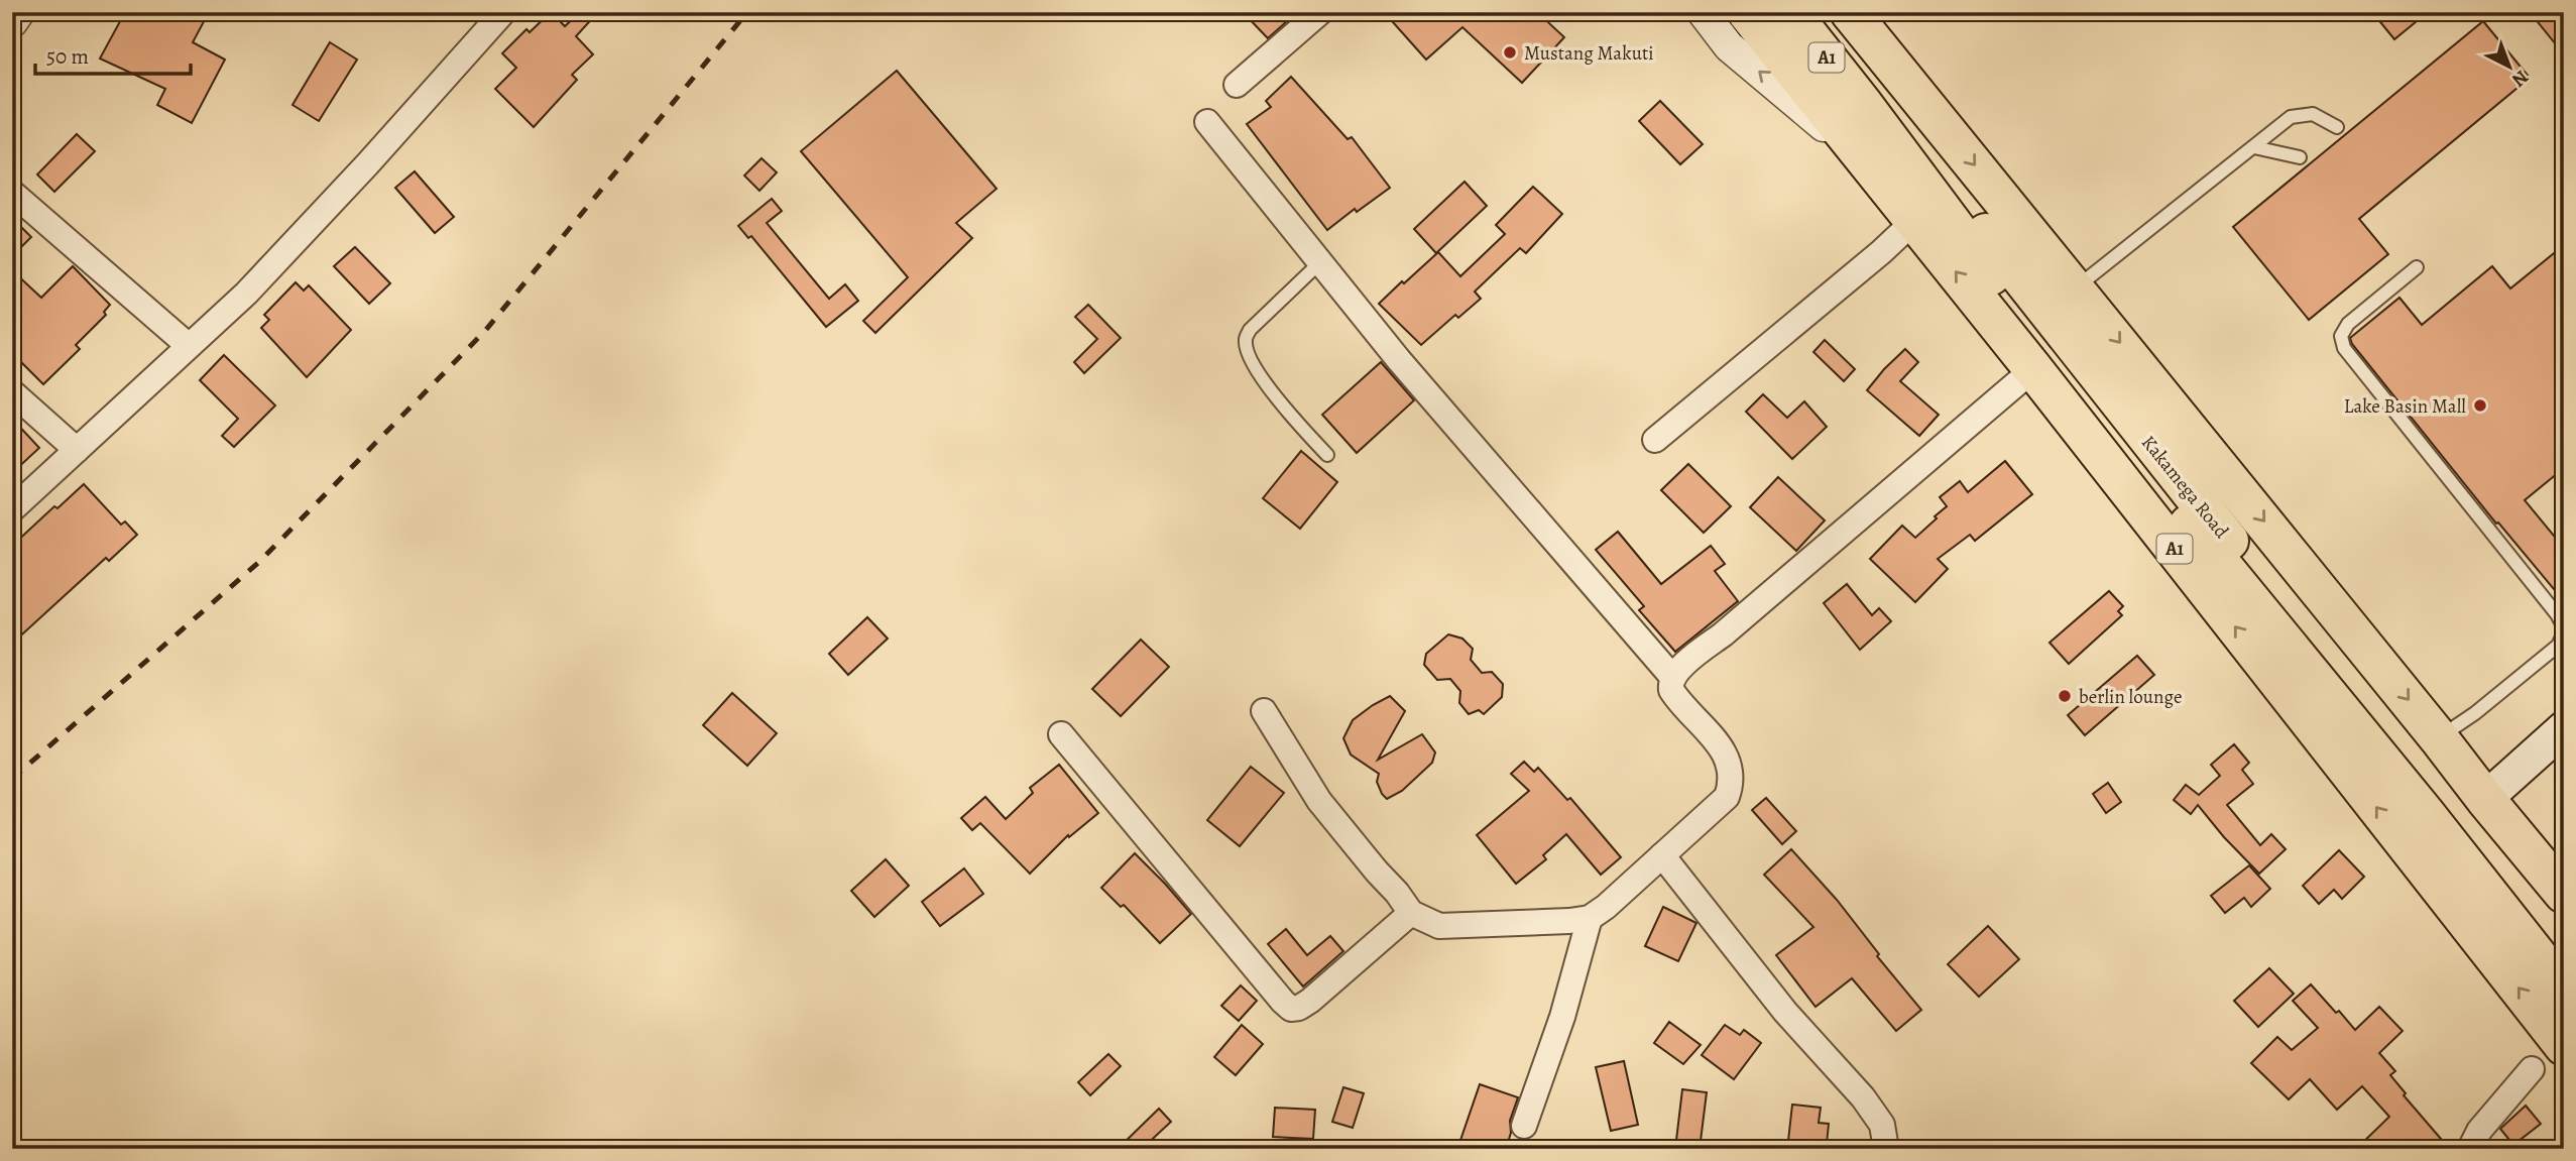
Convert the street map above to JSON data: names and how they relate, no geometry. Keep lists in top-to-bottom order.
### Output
{
  "streets": {
    "highway": ["A1", "Kakamega Road"]
  },
  "places": ["Mustang Makuti", "Lake Basin Mall", "berlin lounge"],
  "scale_bar": "50 m",
  "north": "bottom right"
}
